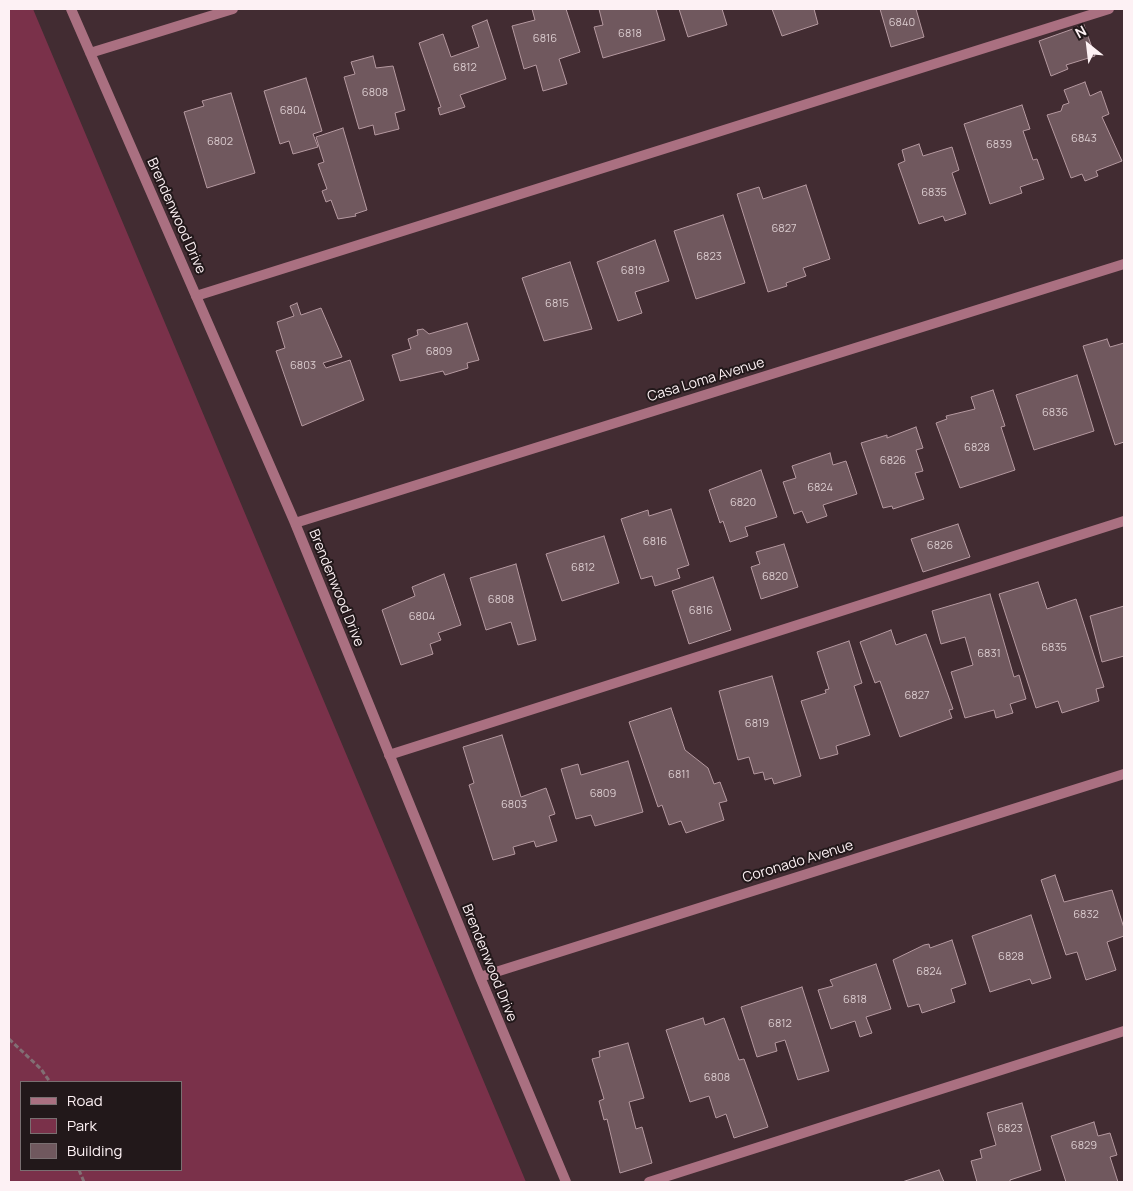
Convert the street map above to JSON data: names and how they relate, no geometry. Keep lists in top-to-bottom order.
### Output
{
  "streets": {
    "street": ["Brendenwood Drive", "Casa Loma Avenue", "Coronado Avenue"]
  },
  "crossings": [
    ["Brendenwood Drive", "Casa Loma Avenue"],
    ["Brendenwood Drive", "Coronado Avenue"]
  ],
  "house_numbers": [
    "6840",
    "6818",
    "6816",
    "6812",
    "6808",
    "6804",
    "6843",
    "6802",
    "6839",
    "6835",
    "6827",
    "6823",
    "6819",
    "6815",
    "6809",
    "6803",
    "6836",
    "6828",
    "6826",
    "6824",
    "6820",
    "6816",
    "6826",
    "6812",
    "6820",
    "6808",
    "6816",
    "6804",
    "6835",
    "6831",
    "6827",
    "6819",
    "6811",
    "6809",
    "6803",
    "6832",
    "6828",
    "6824",
    "6818",
    "6812",
    "6808",
    "6823",
    "6829"
  ],
  "legend": ["Road", "Park", "Building"],
  "north": "top left"
}
